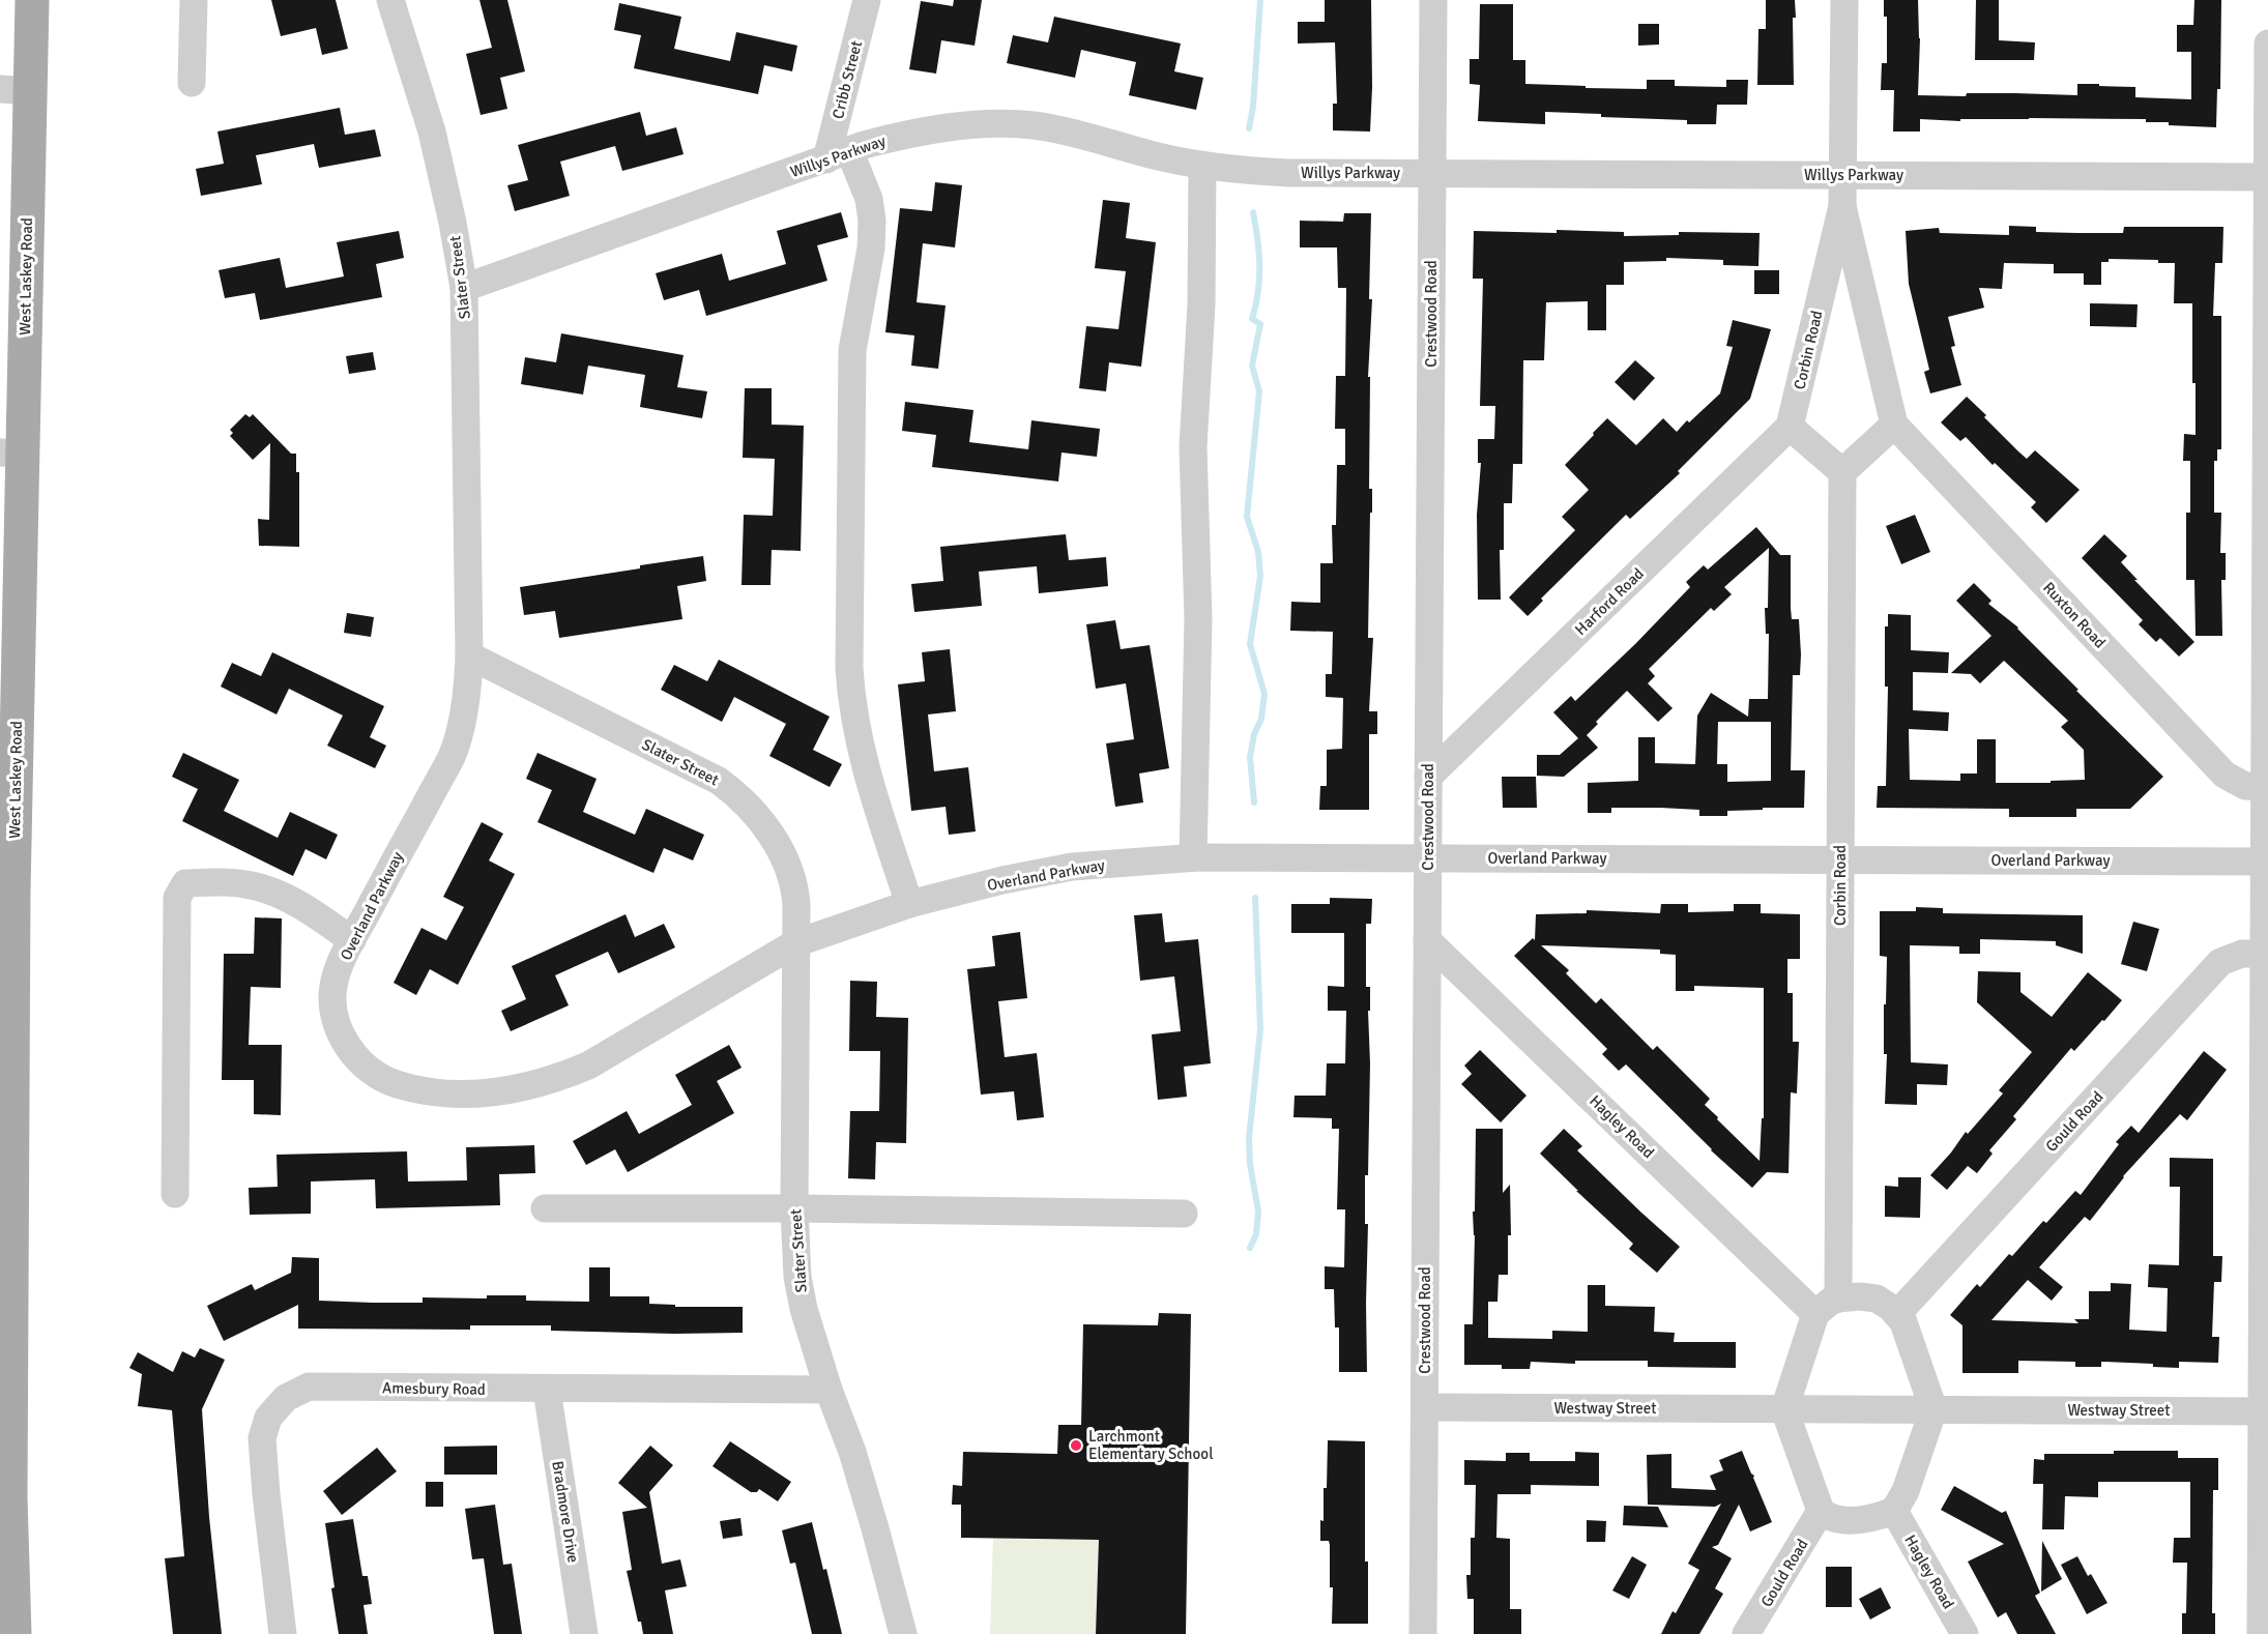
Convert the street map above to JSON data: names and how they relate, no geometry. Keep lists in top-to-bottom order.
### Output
{
  "streets": {
    "main road": ["West Laskey Road"],
    "street": [
      "Cribb Street",
      "Willys Parkway",
      "Slater Street",
      "Crestwood Road",
      "Corbin Road",
      "Harford Road",
      "Ruxton Road",
      "Overland Parkway",
      "Gould Road",
      "Hagley Road",
      "Amesbury Road",
      "Westway Street",
      "Bradmore Drive"
    ]
  },
  "crossings": [
    ["Cribb Street", "Willys Parkway"],
    ["Willys Parkway", "Slater Street"],
    ["Willys Parkway", "Crestwood Road"],
    ["Willys Parkway", "Corbin Road"],
    ["Slater Street", "Overland Parkway"],
    ["Slater Street", "Amesbury Road"],
    ["Crestwood Road", "Harford Road"],
    ["Crestwood Road", "Overland Parkway"],
    ["Crestwood Road", "Hagley Road"],
    ["Crestwood Road", "Westway Street"],
    ["Corbin Road", "Harford Road"],
    ["Corbin Road", "Ruxton Road"],
    ["Corbin Road", "Overland Parkway"],
    ["Corbin Road", "Hagley Road"],
    ["Amesbury Road", "Bradmore Drive"]
  ],
  "places": ["Larchmont Elementary School"]
}
